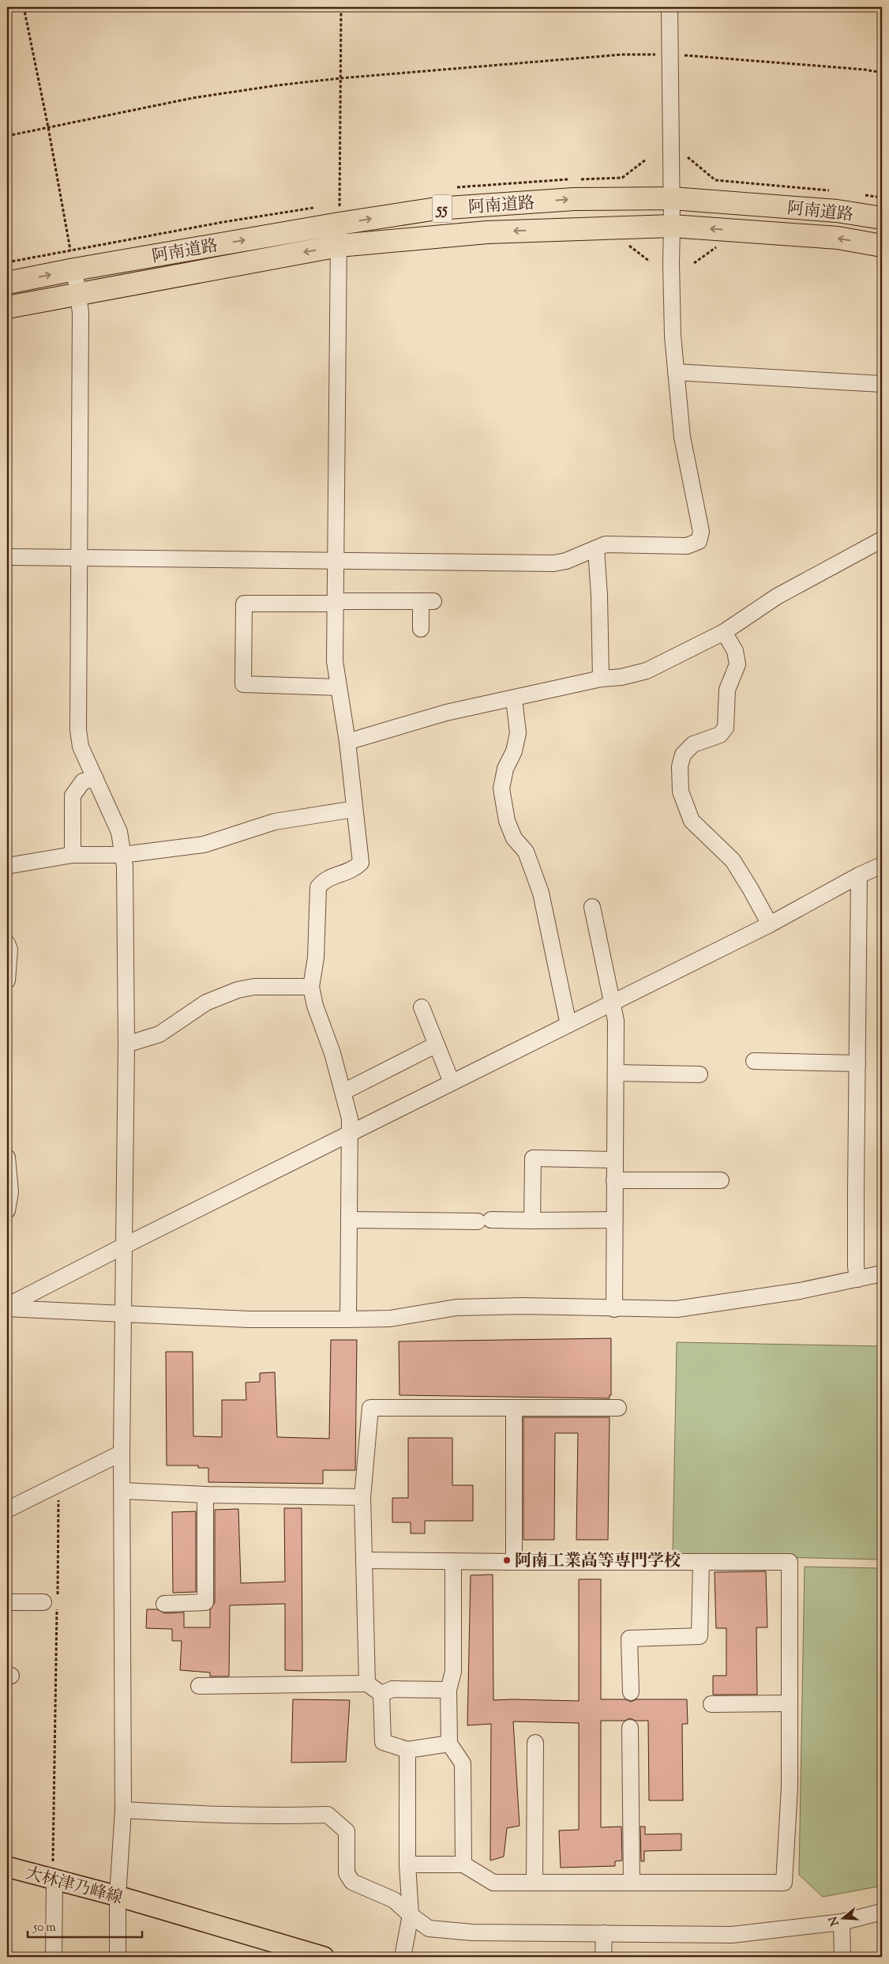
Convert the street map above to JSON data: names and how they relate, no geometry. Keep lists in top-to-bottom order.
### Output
{
  "streets": {
    "highway": ["阿南道路", "55"],
    "main road": ["大林津乃峰線"]
  },
  "places": ["阿南工業高等専門学校"],
  "scale_bar": "50 m",
  "north": "left"
}
